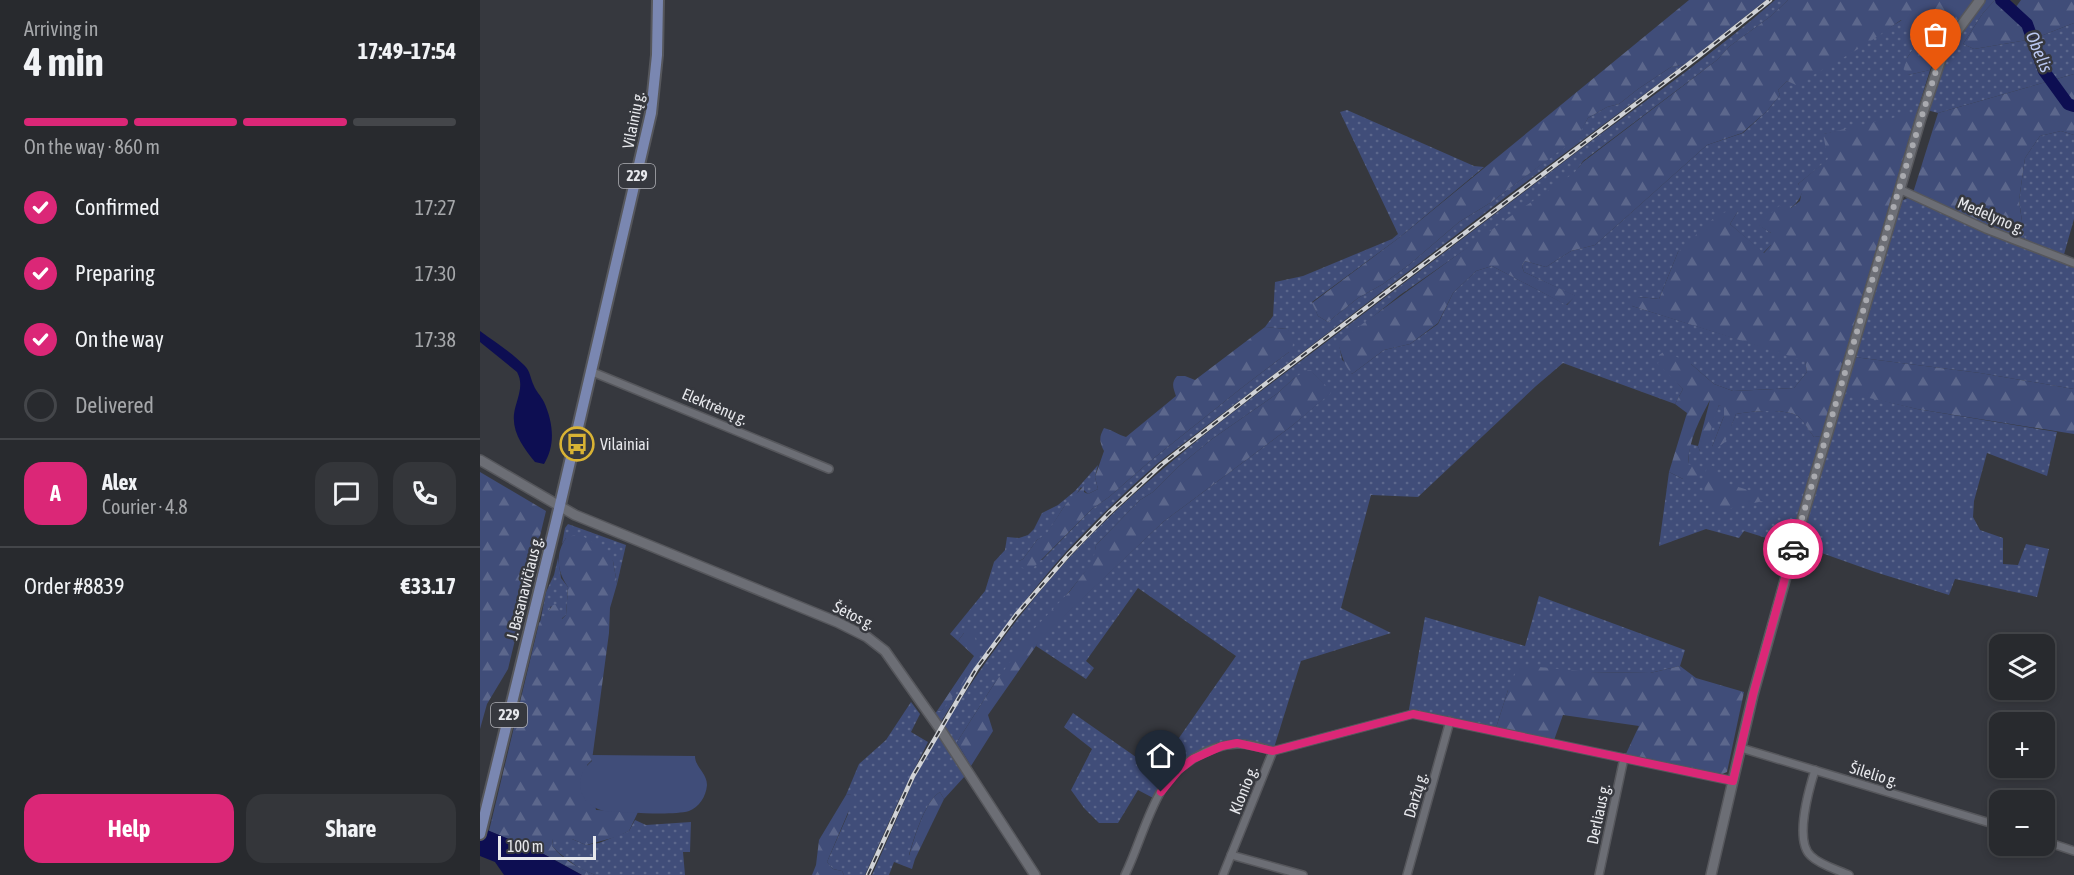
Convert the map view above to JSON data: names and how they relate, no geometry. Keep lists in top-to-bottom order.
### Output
{
  "streets": {
    "main road": ["Vilainių g.", "229", "J. Basanavičiaus g."],
    "street": [
      "Medelyno g.",
      "Elektrėnų g.",
      "Šėtos g.",
      "Šilelio g.",
      "Klonio g.",
      "Daržų g.",
      "Derliaus g."
    ]
  },
  "crossings": [
    ["Vilainių g.", "J. Basanavičiaus g."],
    ["Elektrėnų g.", "J. Basanavičiaus g."],
    ["J. Basanavičiaus g.", "Šėtos g."],
    ["Klonio g.", "Daržų g."],
    ["Klonio g.", "Derliaus g."]
  ],
  "water": ["Obelis"],
  "places": {
    "bus stop": ["Vilainiai"]
  },
  "scale_bar": "100 m",
  "page": {
    "heading": ["4 min", "Arriving in", "17:49–17:54"],
    "panel": [
      "Alex",
      "Courier · 4.8",
      "Order #8839",
      "€33.17"
    ],
    "bar": "On the way · 860 m",
    "list": [
      ["Confirmed", "17:27"],
      ["Preparing", "17:30"],
      ["On the way", "17:38"],
      "Delivered"
    ],
    "round": "A",
    "map_buttons": ["+", "−"],
    "buttons": ["Help", "Share"],
    "scale": "100 m"
  }
}
